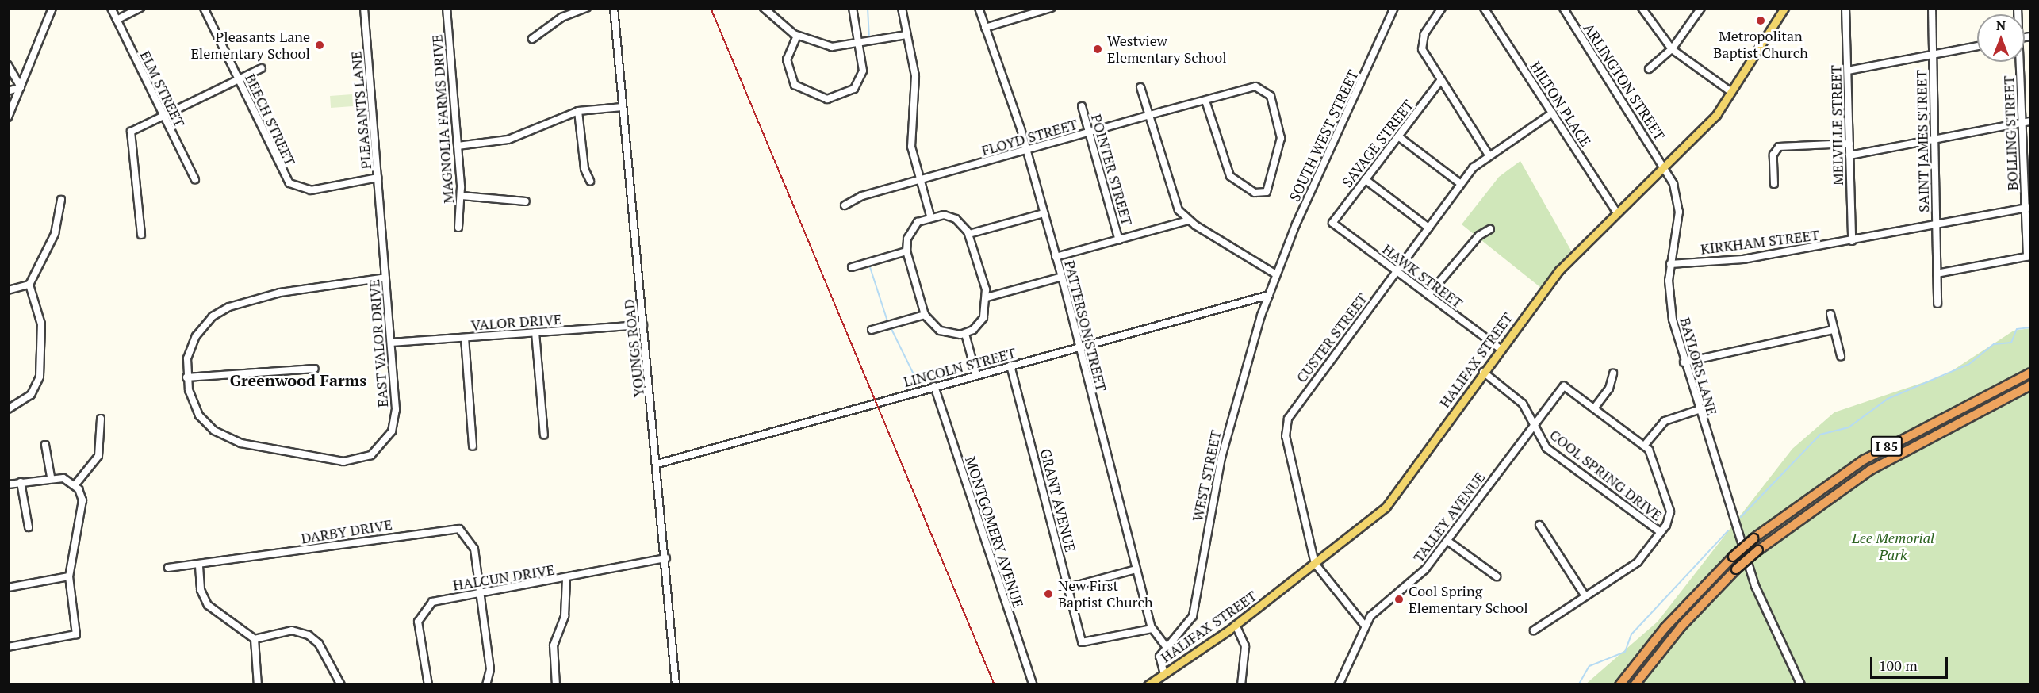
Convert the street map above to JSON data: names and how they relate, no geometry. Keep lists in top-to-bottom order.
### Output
{
  "streets": {
    "highway": ["I 85"],
    "main road": ["HALIFAX STREET"],
    "street": [
      "ARLINGTON STREET",
      "ELM STREET",
      "HILTON PLACE",
      "PLEASANTS LANE",
      "MAGNOLIA FARMS DRIVE",
      "BEECH STREET",
      "MELVILLE STREET",
      "BOLLING STREET",
      "SOUTH WEST STREET",
      "FLOYD STREET",
      "SAINT JAMES STREET",
      "SAVAGE STREET",
      "POINTER STREET",
      "KIRKHAM STREET",
      "HAWK STREET",
      "VALOR DRIVE",
      "PATTERSON STREET",
      "CUSTER STREET",
      "EAST VALOR DRIVE",
      "YOUNGS ROAD",
      "BAYLORS LANE",
      "LINCOLN STREET",
      "COOL SPRING DRIVE",
      "WEST STREET",
      "GRANT AVENUE",
      "TALLEY AVENUE",
      "DARBY DRIVE",
      "MONTGOMERY AVENUE",
      "HALCUN DRIVE"
    ]
  },
  "crossings": [
    ["ARLINGTON STREET", "HALIFAX STREET"],
    ["ARLINGTON STREET", "BAYLORS LANE"],
    ["HILTON PLACE", "CUSTER STREET"],
    ["HILTON PLACE", "HALIFAX STREET"],
    ["PLEASANTS LANE", "BEECH STREET"],
    ["PLEASANTS LANE", "EAST VALOR DRIVE"],
    ["MELVILLE STREET", "KIRKHAM STREET"],
    ["BOLLING STREET", "KIRKHAM STREET"],
    ["SOUTH WEST STREET", "WEST STREET"],
    ["FLOYD STREET", "POINTER STREET"],
    ["FLOYD STREET", "PATTERSON STREET"],
    ["SAINT JAMES STREET", "KIRKHAM STREET"],
    ["SAVAGE STREET", "HAWK STREET"],
    ["KIRKHAM STREET", "BAYLORS LANE"],
    ["HAWK STREET", "CUSTER STREET"],
    ["HAWK STREET", "HALIFAX STREET"],
    ["VALOR DRIVE", "EAST VALOR DRIVE"],
    ["VALOR DRIVE", "YOUNGS ROAD"],
    ["PATTERSON STREET", "LINCOLN STREET"],
    ["PATTERSON STREET", "WEST STREET"],
    ["PATTERSON STREET", "GRANT AVENUE"],
    ["CUSTER STREET", "HALIFAX STREET"],
    ["CUSTER STREET", "TALLEY AVENUE"],
    ["YOUNGS ROAD", "LINCOLN STREET"],
    ["YOUNGS ROAD", "HALCUN DRIVE"],
    ["HALIFAX STREET", "BAYLORS LANE"],
    ["HALIFAX STREET", "COOL SPRING DRIVE"],
    ["HALIFAX STREET", "WEST STREET"],
    ["LINCOLN STREET", "WEST STREET"],
    ["LINCOLN STREET", "GRANT AVENUE"],
    ["LINCOLN STREET", "MONTGOMERY AVENUE"],
    ["COOL SPRING DRIVE", "TALLEY AVENUE"],
    ["DARBY DRIVE", "HALCUN DRIVE"]
  ],
  "districts": ["Greenwood Farms"],
  "parks": ["Lee Memorial Park"],
  "places": [
    "Metropolitan Baptist Church",
    "Pleasants Lane Elementary School",
    "Westview Elementary School",
    "New First Baptist Church",
    "Cool Spring Elementary School"
  ],
  "scale_bar": "100 m",
  "north": "top"
}
